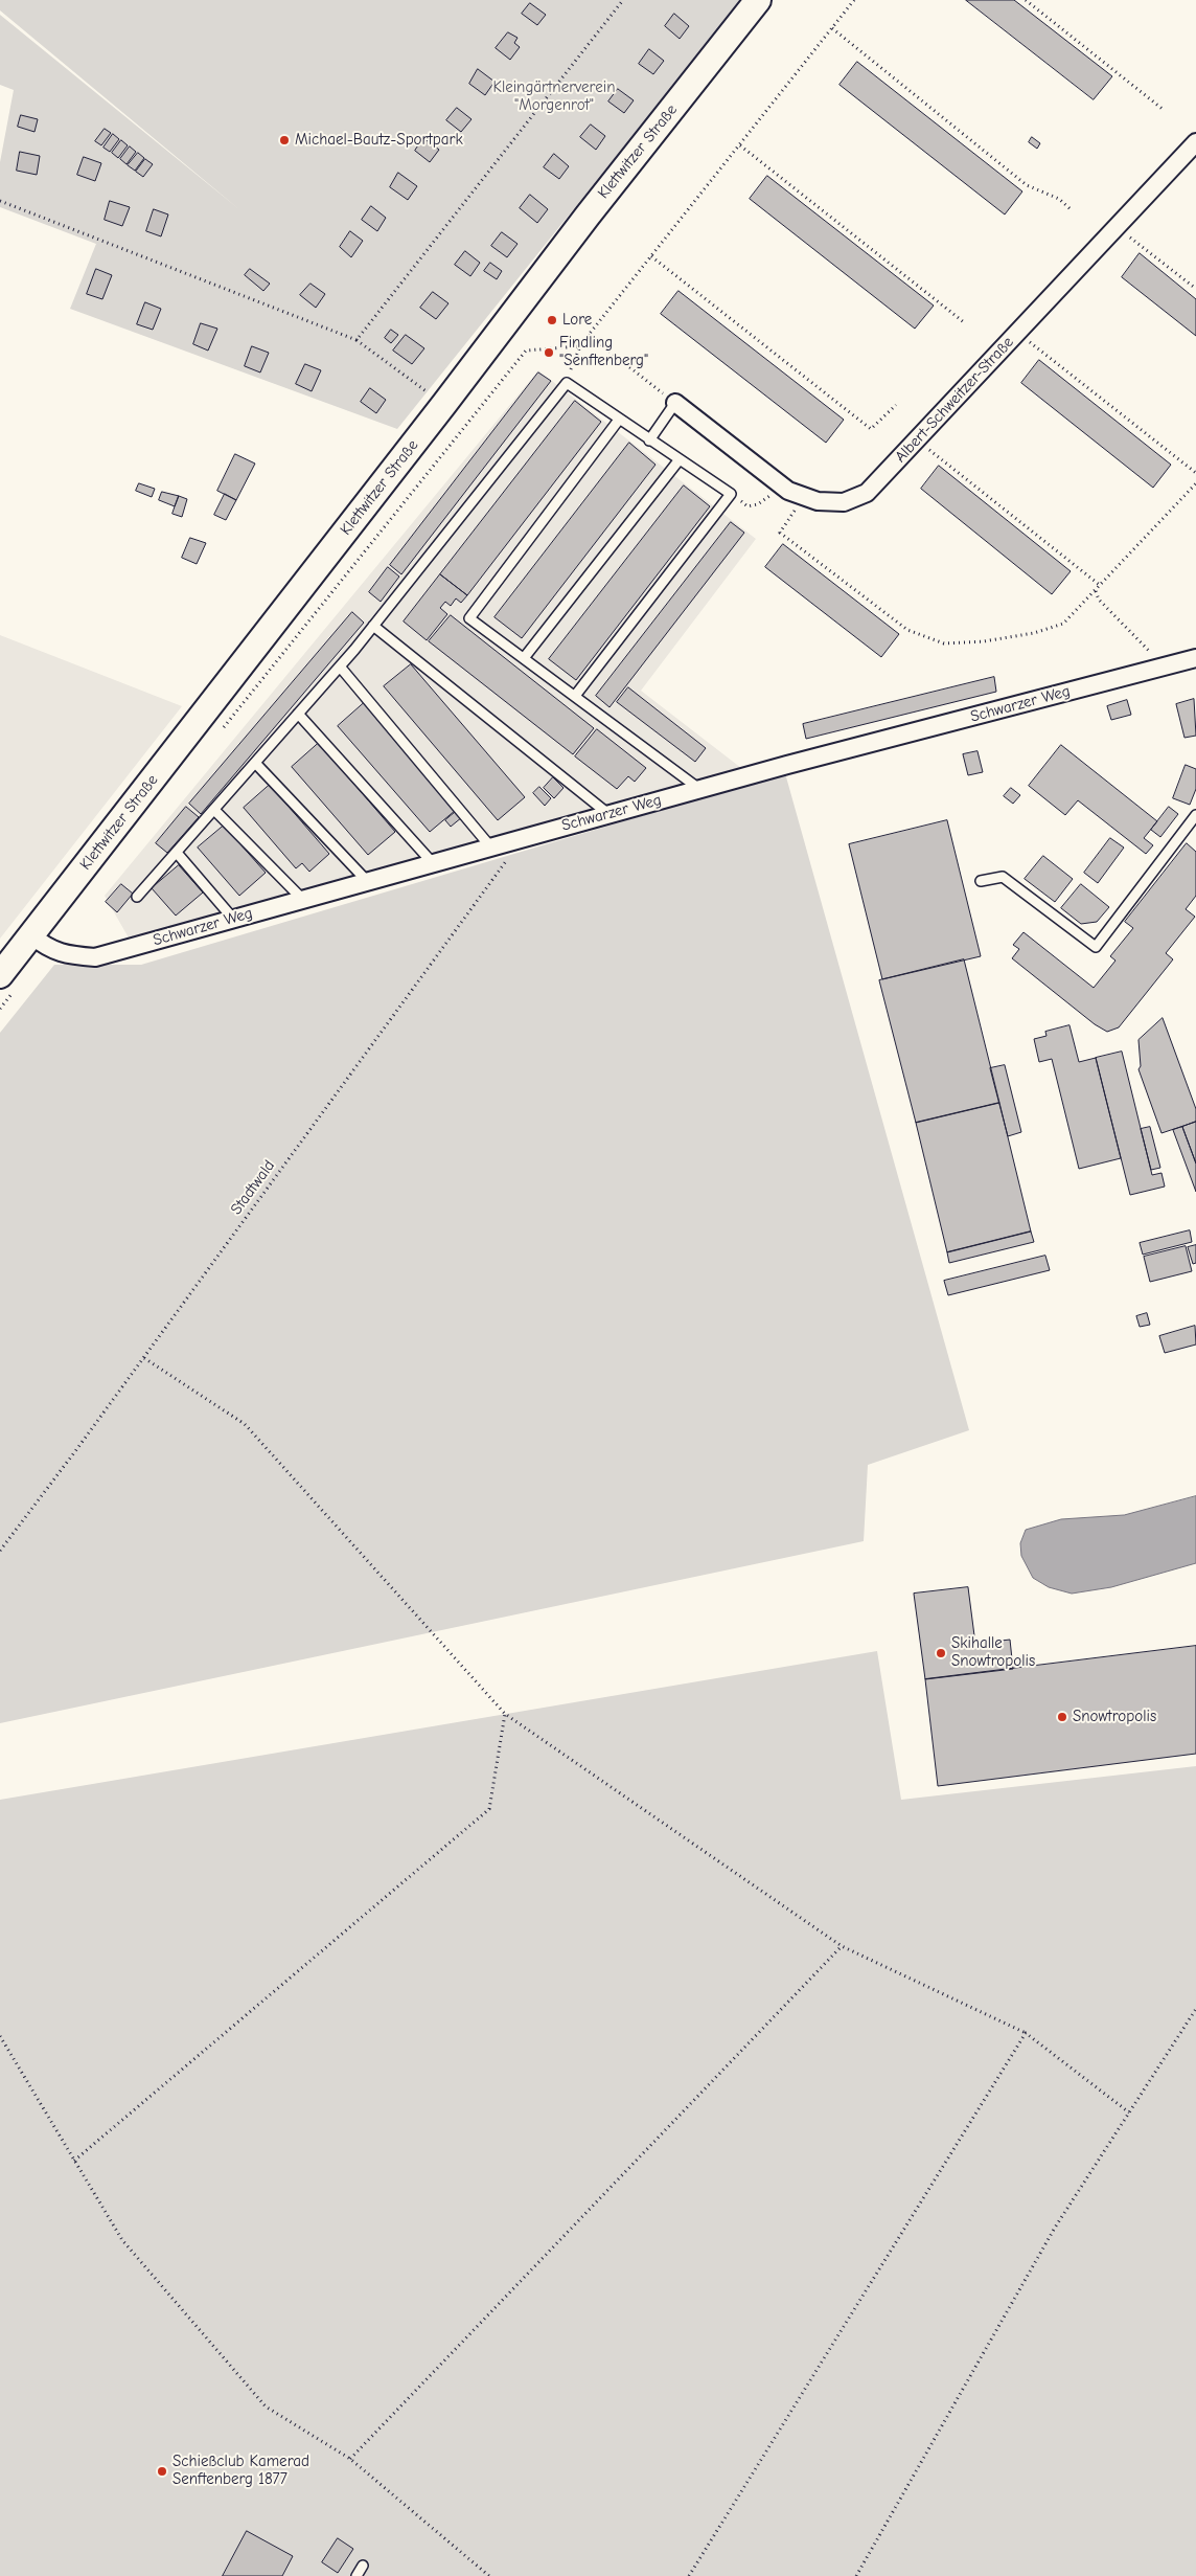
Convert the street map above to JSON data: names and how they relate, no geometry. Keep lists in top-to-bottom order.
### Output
{
  "streets": {
    "main road": ["Klettwitzer Straße"],
    "street": ["Albert-Schweitzer-Straße", "Schwarzer Weg"],
    "path": ["Stadtwald"]
  },
  "crossings": [
    ["Klettwitzer Straße", "Schwarzer Weg"],
    ["Schwarzer Weg", "Stadtwald"]
  ],
  "parks": ["Kleingärtnerverein \"Morgenrot\""],
  "places": [
    "Michael-Bautz-Sportpark",
    "Lore",
    "Findling \"Senftenberg\"",
    "Skihalle Snowtropolis",
    "Snowtropolis",
    "Schießclub Kamerad Senftenberg 1877"
  ]
}
